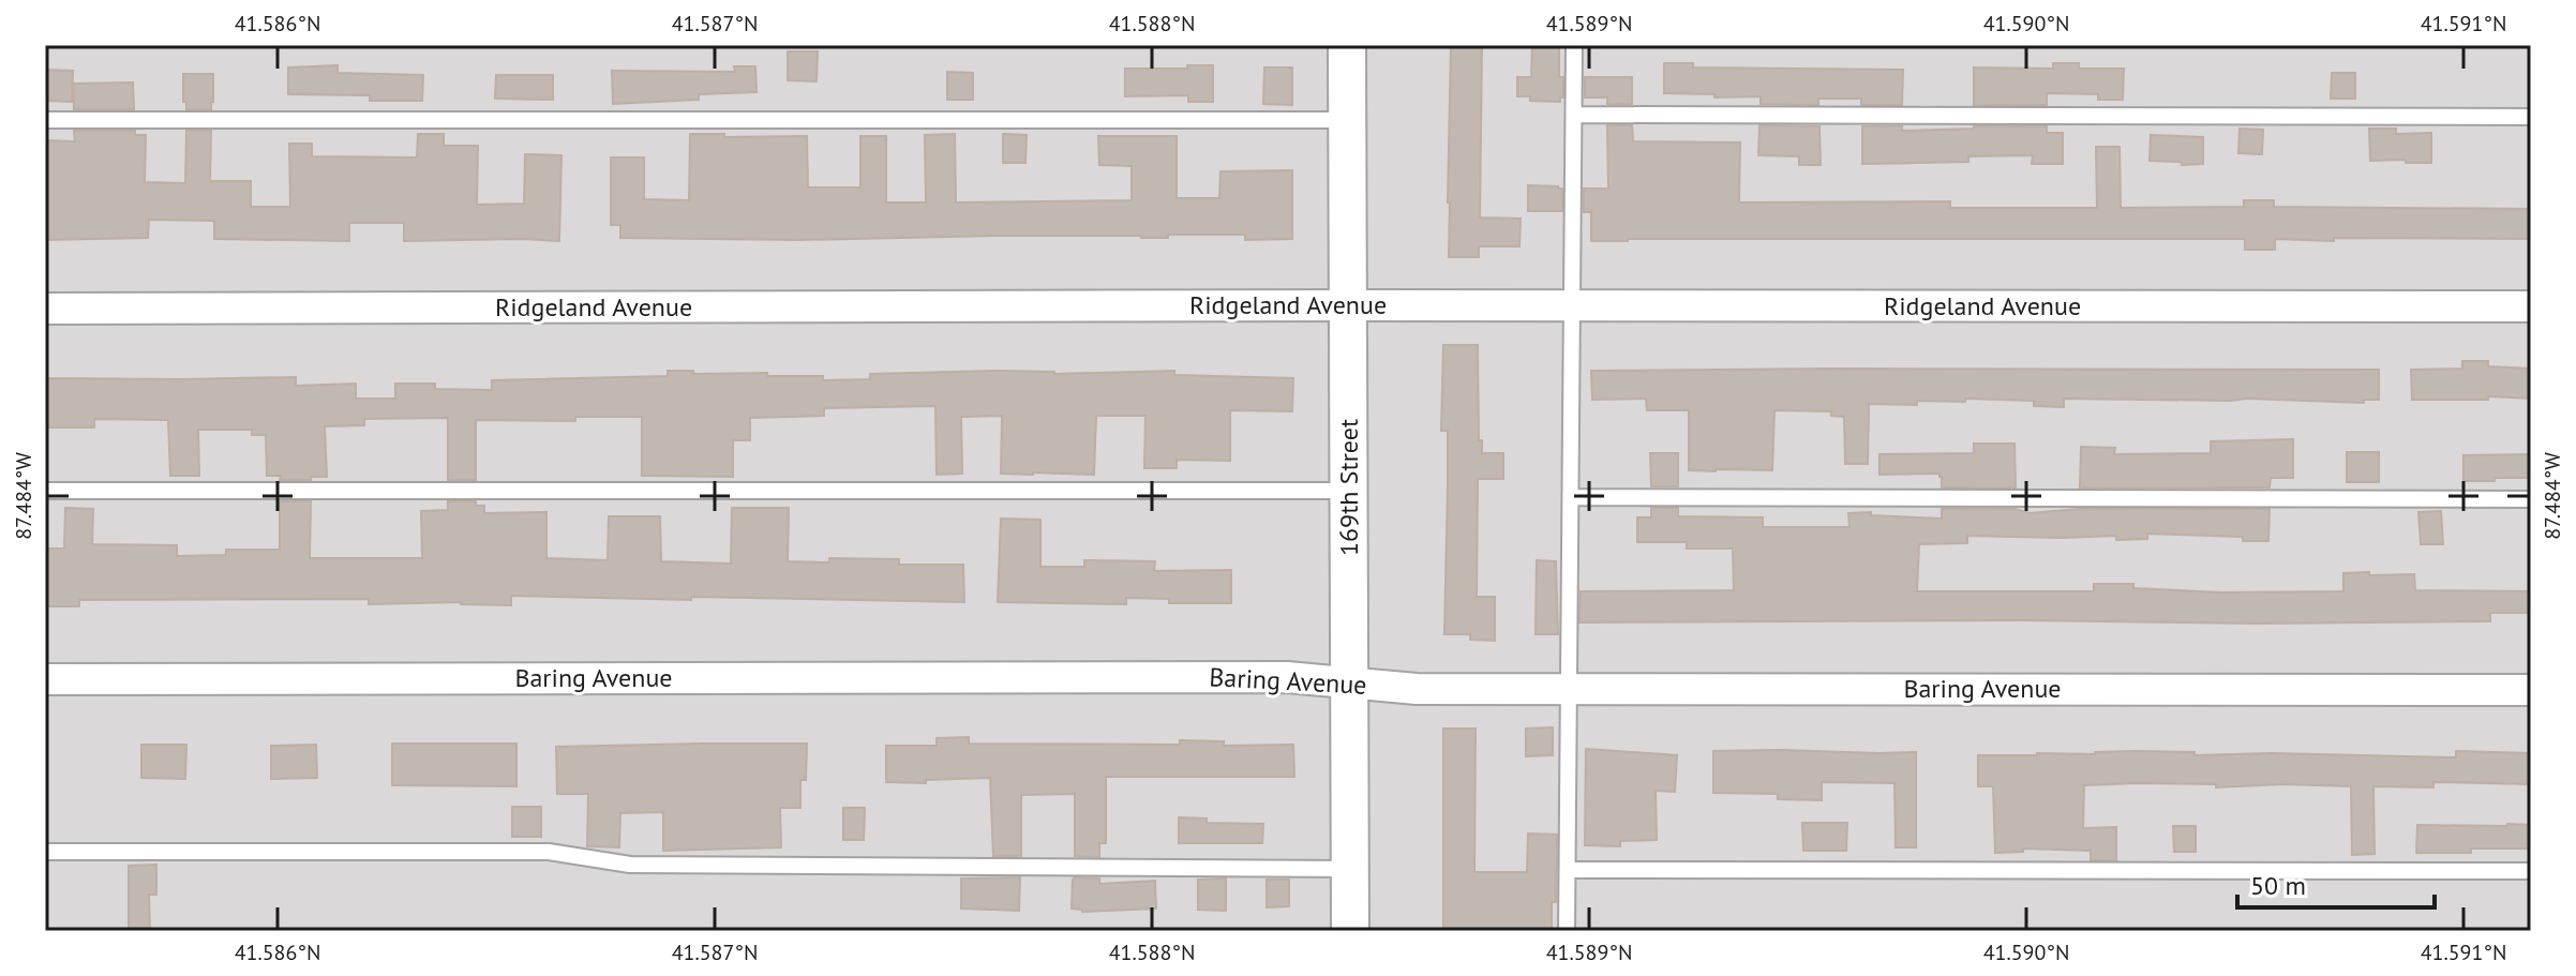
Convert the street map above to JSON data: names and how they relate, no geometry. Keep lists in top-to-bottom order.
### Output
{
  "streets": {
    "street": ["Ridgeland Avenue", "169th Street", "Baring Avenue"]
  },
  "crossings": [
    ["Ridgeland Avenue", "169th Street"],
    ["169th Street", "Baring Avenue"]
  ],
  "scale_bar": "50 m",
  "coordinates": [
    "41.586°N",
    "41.587°N",
    "41.588°N",
    "41.589°N",
    "41.590°N",
    "41.591°N",
    "87.484°W"
  ]
}
